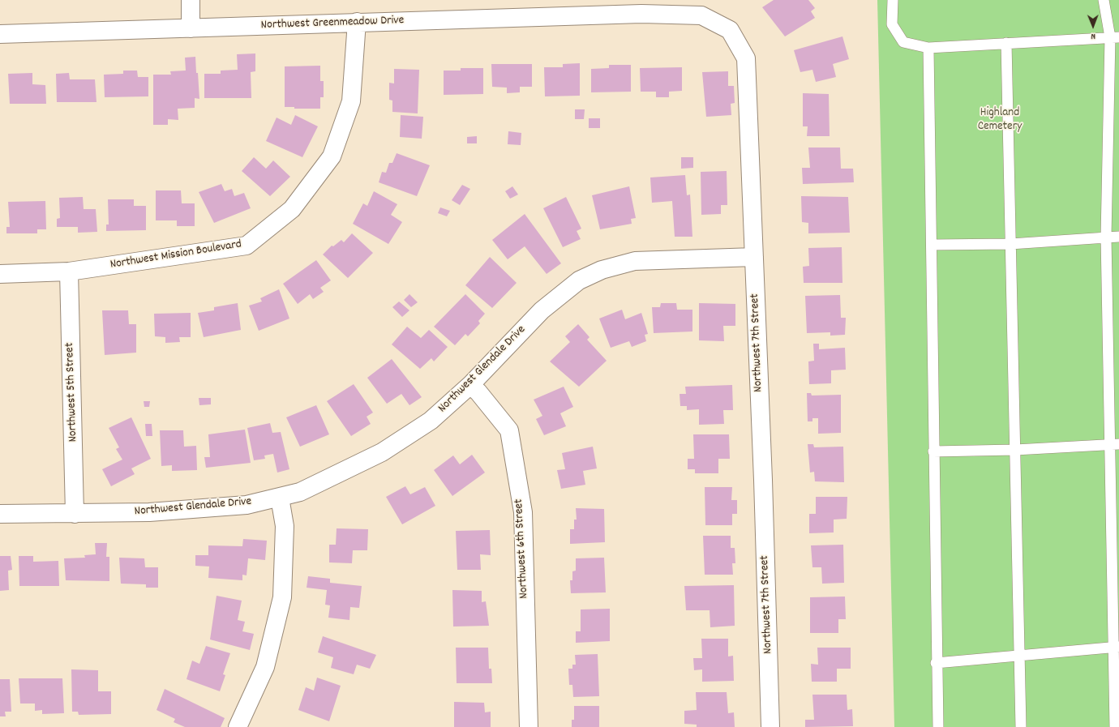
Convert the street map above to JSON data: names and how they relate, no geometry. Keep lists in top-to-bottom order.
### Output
{
  "streets": {
    "street": [
      "Northwest Greenmeadow Drive",
      "Northwest Mission Boulevard",
      "Northwest 7th Street",
      "Northwest Glendale Drive",
      "Northwest 5th Street",
      "Northwest 6th Street"
    ]
  },
  "crossings": [
    ["Northwest Greenmeadow Drive", "Northwest Mission Boulevard"],
    ["Northwest Greenmeadow Drive", "Northwest 7th Street"],
    ["Northwest Mission Boulevard", "Northwest 5th Street"],
    ["Northwest 7th Street", "Northwest Glendale Drive"],
    ["Northwest Glendale Drive", "Northwest 5th Street"],
    ["Northwest Glendale Drive", "Northwest 6th Street"]
  ],
  "parks": ["Highland Cemetery"],
  "north": "bottom"
}
